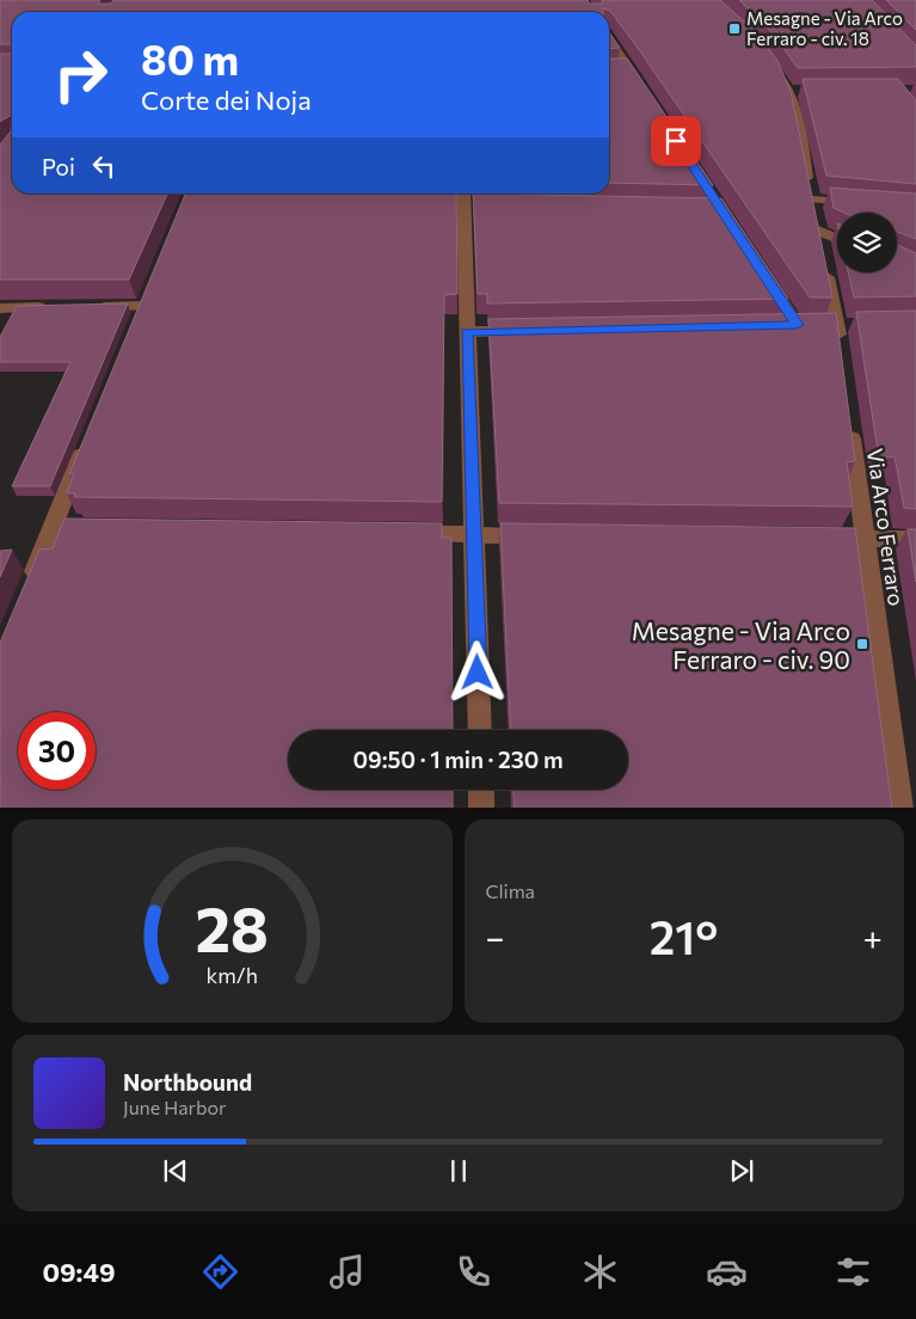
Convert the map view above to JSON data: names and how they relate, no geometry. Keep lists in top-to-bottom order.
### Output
{
  "streets": {
    "street": ["Via Arco Ferraro"]
  },
  "places": {
    "transit": ["Mesagne - Via Arco Ferraro - civ. 18", "Mesagne - Via Arco Ferraro - civ. 90"]
  },
  "page": {
    "turn": ["80 m", "Corte dei Noja"],
    "then": "Poi",
    "limit": "30",
    "trip": "09:50 · 1 min · 230 m",
    "tile": "Clima",
    "heat": ["−", "21°", "+"],
    "song": ["Northbound", "June Harbor"],
    "tabs": "09:49",
    "gauge": ["28", "km/h"]
  }
}
